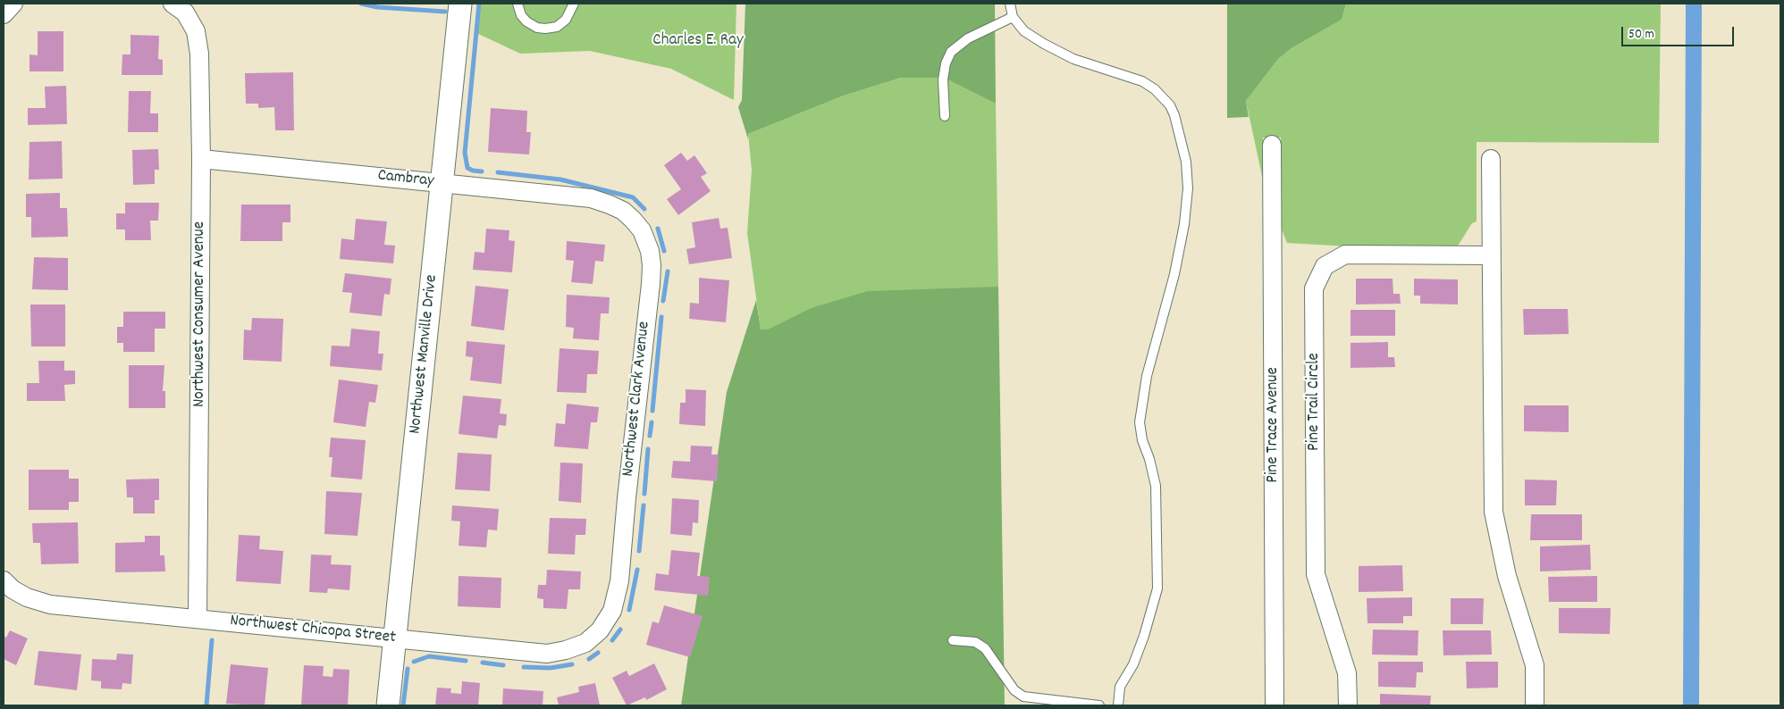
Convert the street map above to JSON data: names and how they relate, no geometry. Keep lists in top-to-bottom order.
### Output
{
  "streets": {
    "street": [
      "Cambray",
      "Northwest Consumer Avenue",
      "Northwest Manville Drive",
      "Northwest Clark Avenue",
      "Pine Trail Circle",
      "Pine Trace Avenue",
      "Northwest Chicopa Street"
    ]
  },
  "crossings": [
    ["Cambray", "Northwest Consumer Avenue"],
    ["Cambray", "Northwest Manville Drive"],
    ["Cambray", "Northwest Clark Avenue"],
    ["Northwest Consumer Avenue", "Northwest Chicopa Street"],
    ["Northwest Manville Drive", "Northwest Chicopa Street"],
    ["Northwest Clark Avenue", "Northwest Chicopa Street"]
  ],
  "parks": ["Charles E. Ray"],
  "scale_bar": "50 m"
}
